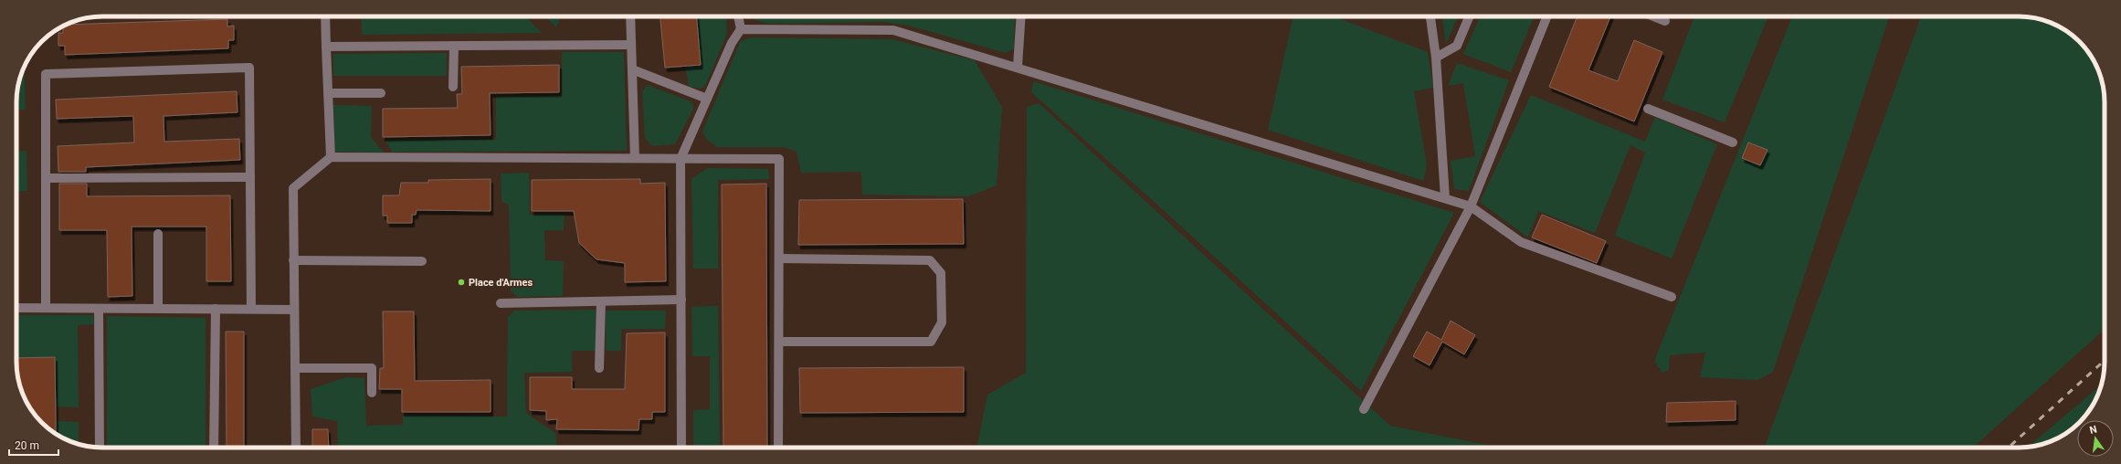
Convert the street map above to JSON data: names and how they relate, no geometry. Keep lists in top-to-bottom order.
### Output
{
  "places": ["Place d'Armes"],
  "scale_bar": "20 m",
  "north": "top"
}
